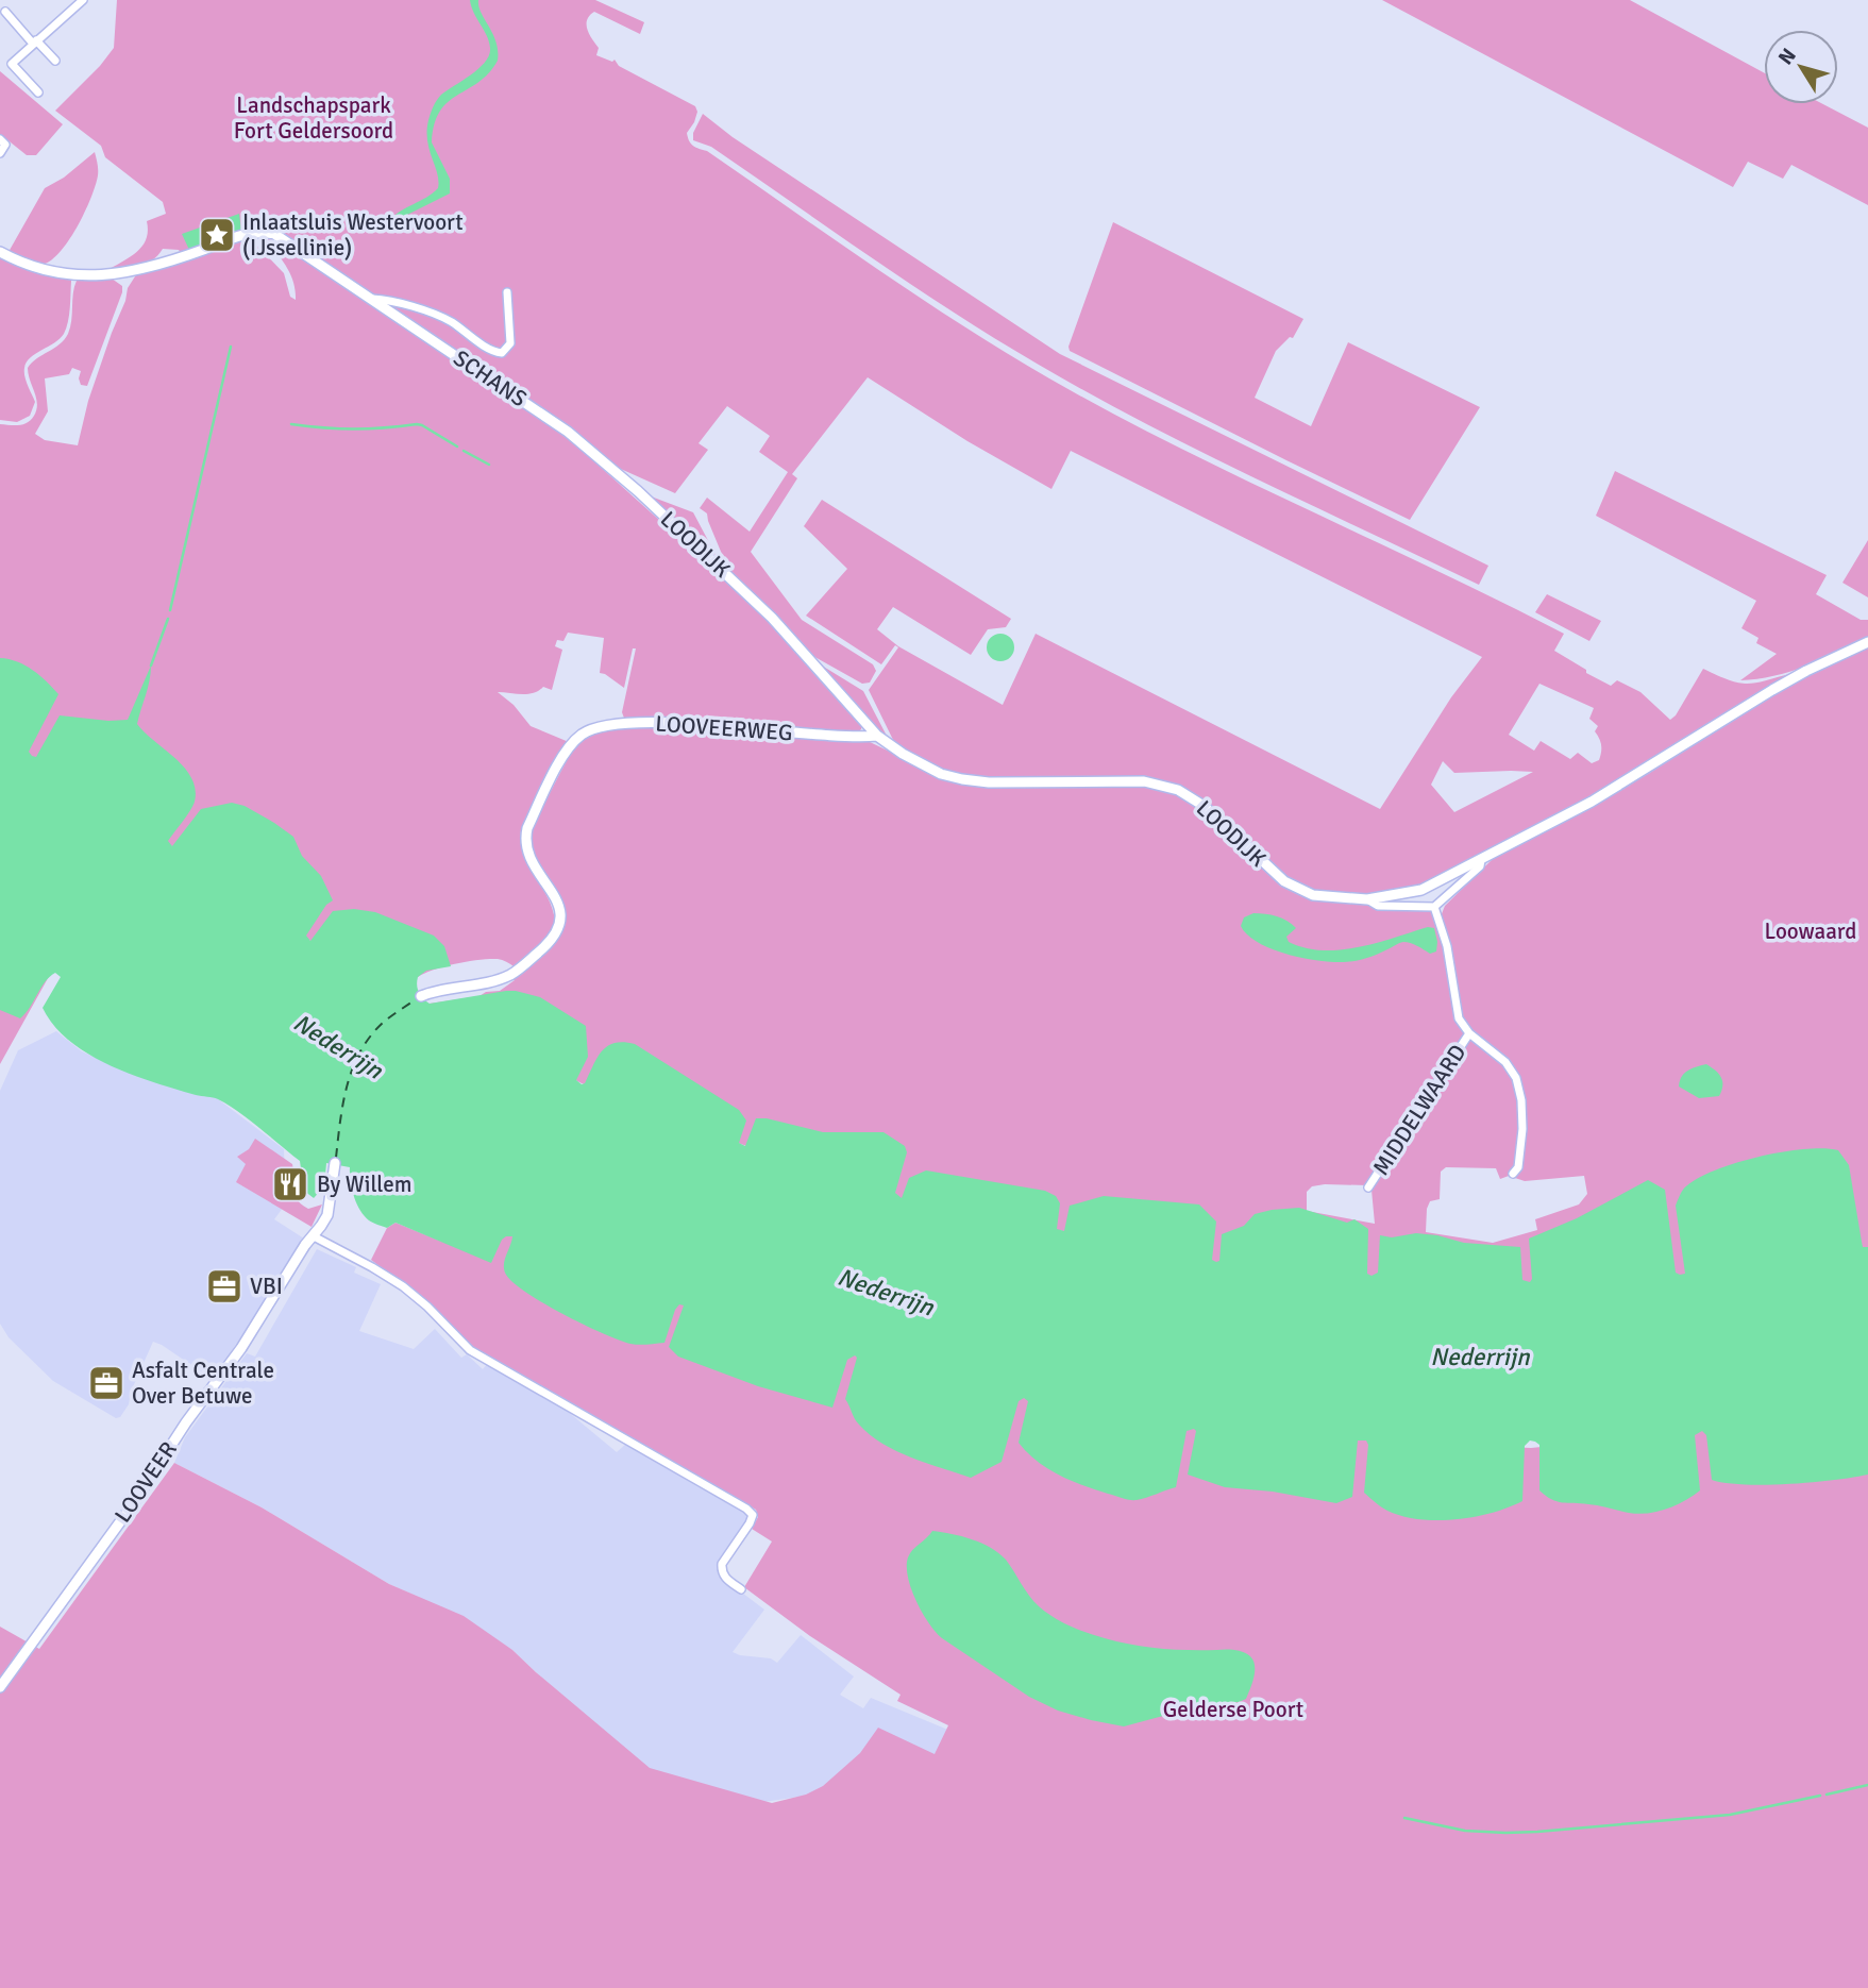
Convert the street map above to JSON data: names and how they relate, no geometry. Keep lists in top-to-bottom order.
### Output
{
  "streets": {
    "street": [
      "SCHANS",
      "LOODIJK",
      "LOOVEERWEG",
      "MIDDELWAARD",
      "LOOVEER"
    ]
  },
  "crossings": [
    ["SCHANS", "LOODIJK"],
    ["LOODIJK", "LOOVEERWEG"]
  ],
  "water": ["Nederrijn"],
  "parks": ["Landschapspark Fort Geldersoord", "Loowaard", "Gelderse Poort"],
  "places": {
    "place": ["Inlaatsluis Westervoort (IJssellinie)"],
    "restaurant": ["By Willem"],
    "office": ["VBI", "Asfalt Centrale Over Betuwe"]
  },
  "north": "top left"
}
